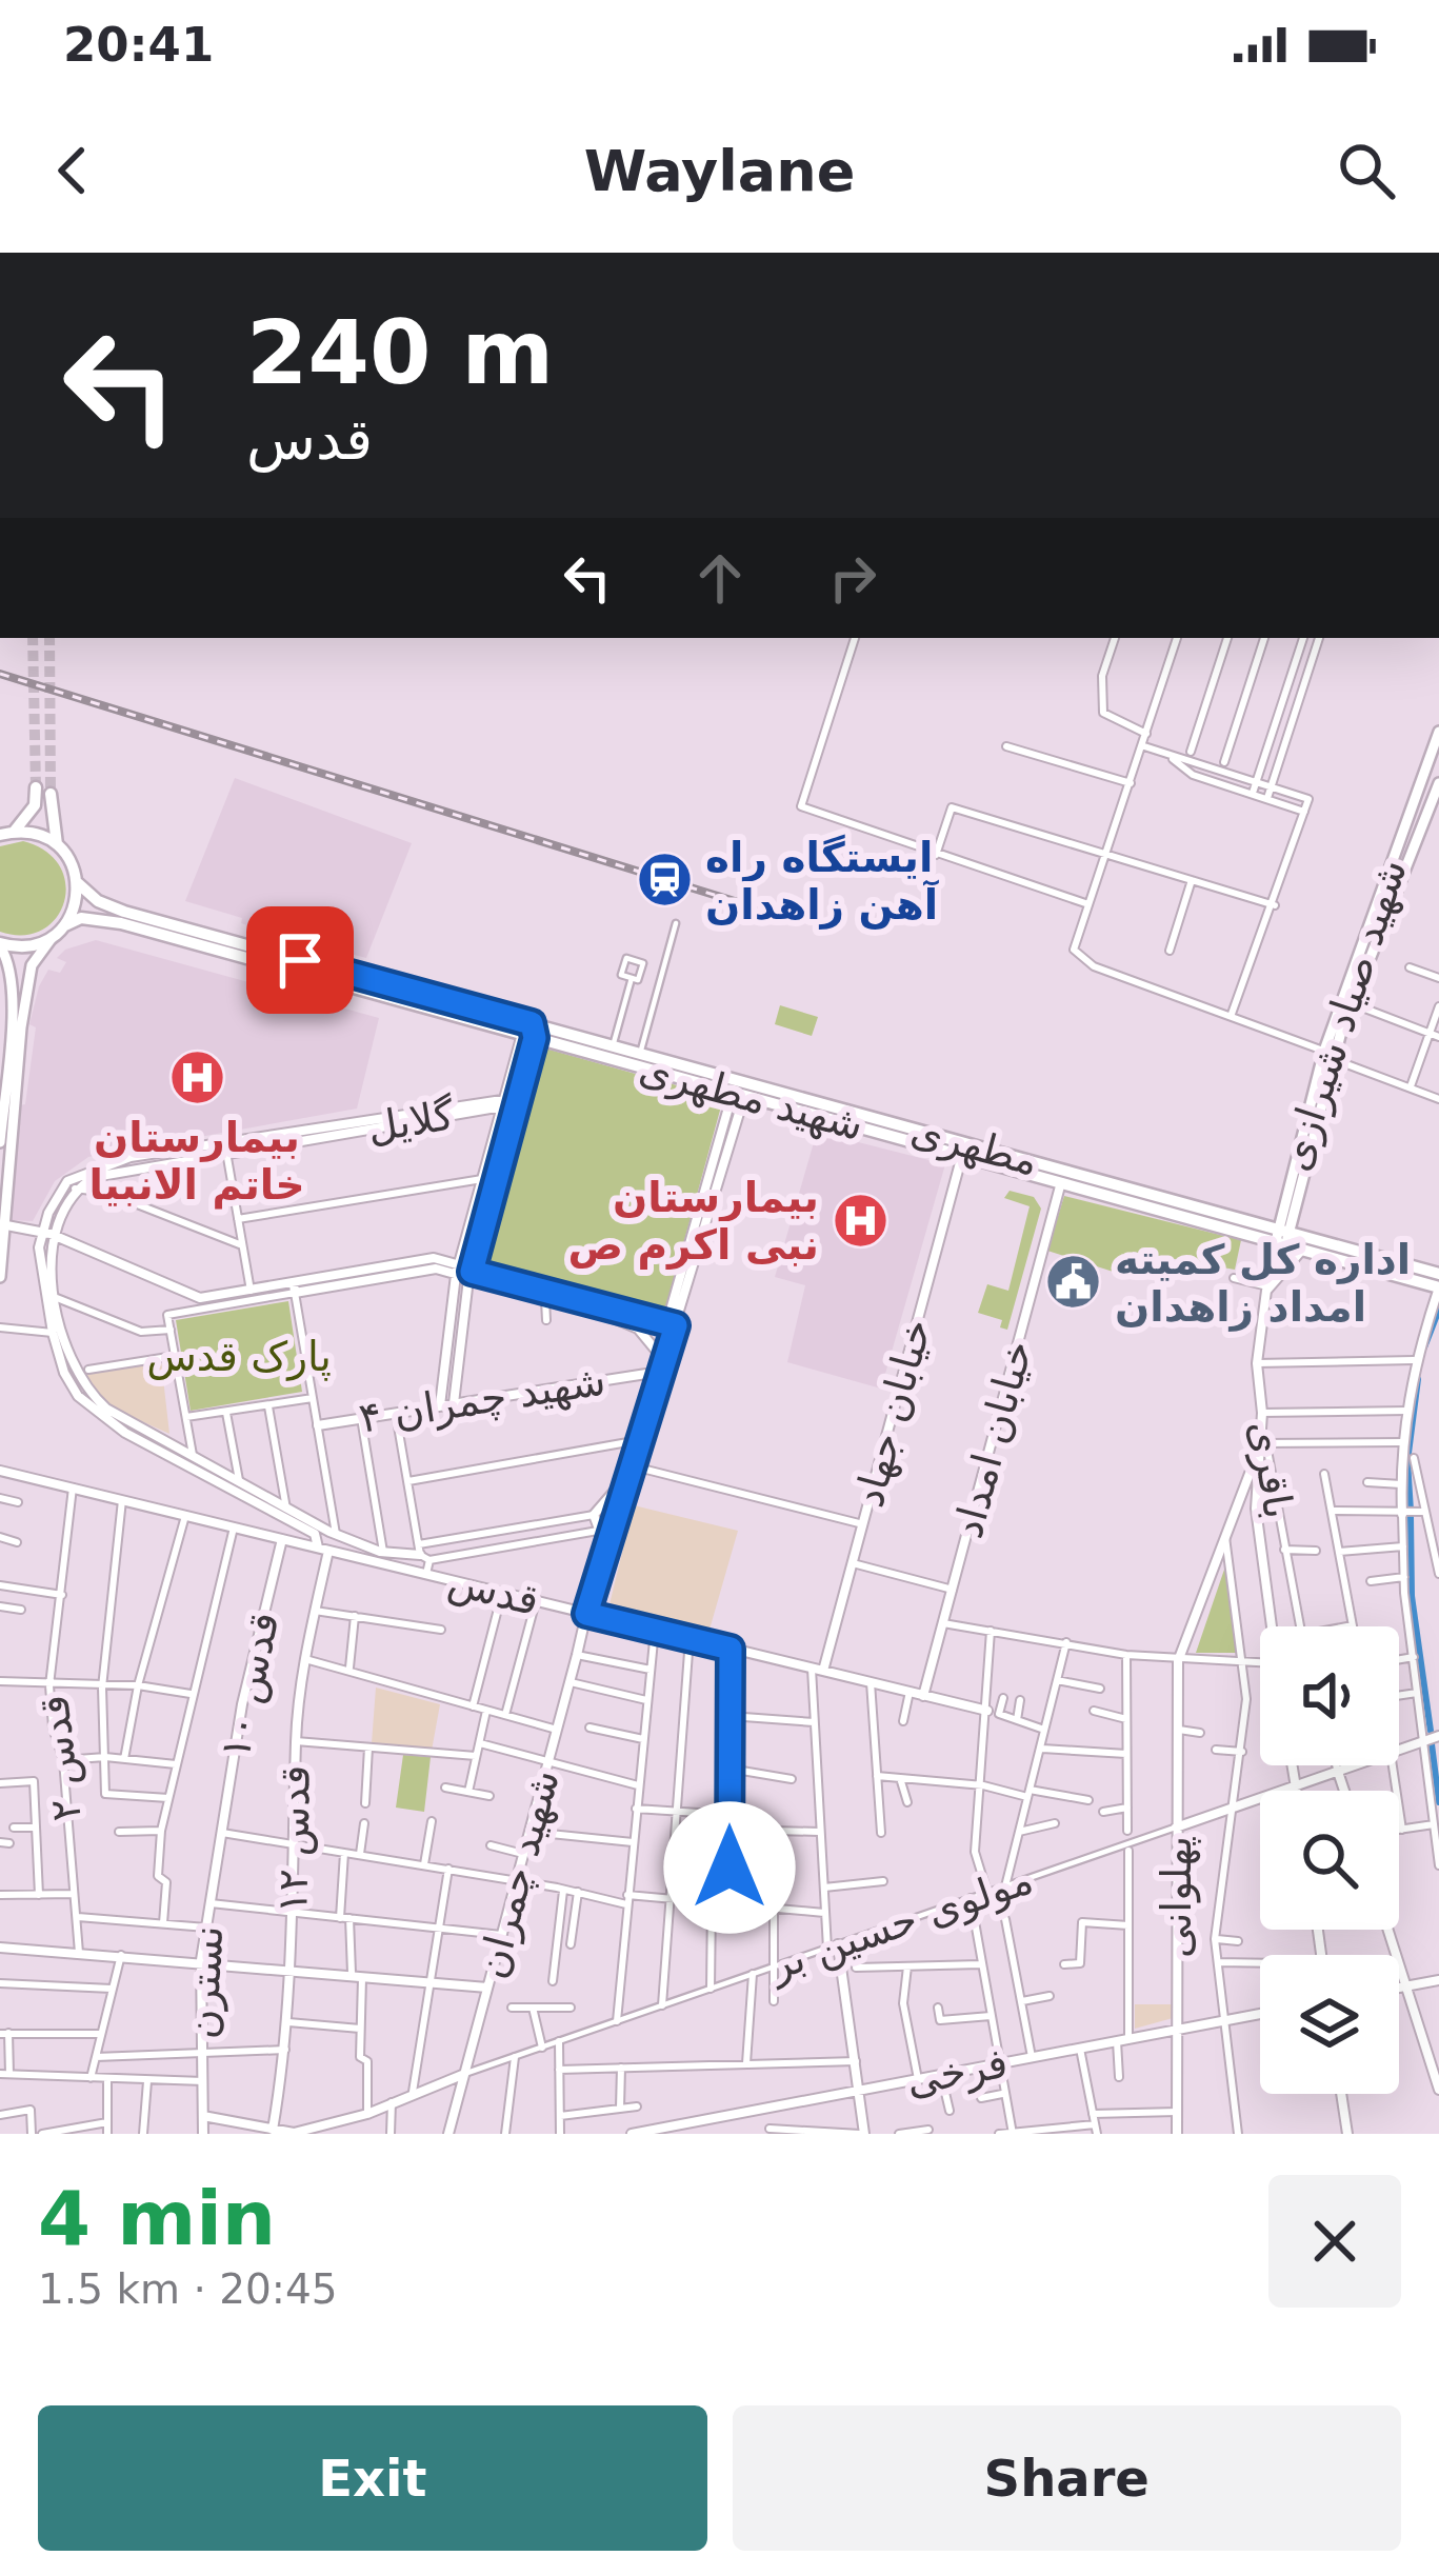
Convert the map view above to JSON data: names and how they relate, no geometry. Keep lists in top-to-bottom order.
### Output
{
  "streets": {
    "main road": ["شهید صیاد شیرازی", "شهید مطهری", "مطهری"],
    "street": [
      "گلایل",
      "شهید چمران ۴",
      "خیابان جهاد",
      "خیابان امداد",
      "باقری",
      "قدس",
      "قدس ۱۰",
      "قدس ۲",
      "قدس ۱۲",
      "شهید چمران",
      "پهلوانی",
      "مولوی حسین بر",
      "نسترن",
      "فرخی"
    ]
  },
  "crossings": [
    ["شهید صیاد شیرازی", "مطهری"],
    ["شهید صیاد شیرازی", "باقری"],
    ["شهید مطهری", "مطهری"],
    ["شهید مطهری", "خیابان جهاد"],
    ["شهید مطهری", "خیابان امداد"],
    ["شهید مطهری", "شهید چمران"],
    ["مطهری", "خیابان امداد"],
    ["مطهری", "باقری"],
    ["خیابان جهاد", "قدس"],
    ["خیابان امداد", "قدس"],
    ["باقری", "پهلوانی"],
    ["قدس", "قدس ۱۰"],
    ["قدس", "قدس ۲"],
    ["قدس", "قدس ۱۲"],
    ["قدس", "شهید چمران"],
    ["قدس ۱۰", "نسترن"],
    ["شهید چمران", "مولوی حسین بر"],
    ["پهلوانی", "مولوی حسین بر"],
    ["پهلوانی", "فرخی"]
  ],
  "parks": ["پارک قدس"],
  "places": {
    "station": ["ایستگاه راه آهن زاهدان"],
    "hospital": ["بیمارستان خاتم الانبیا", "بیمارستان نبی اکرم ص"],
    "public building": ["اداره کل کمیته امداد زاهدان"]
  },
  "page": {
    "status": "20:41",
    "header": "Waylane",
    "turn": ["240 m", "قدس"],
    "heading": ["4 min", "1.5 km · 20:45"],
    "buttons": ["Exit", "Share"]
  }
}
